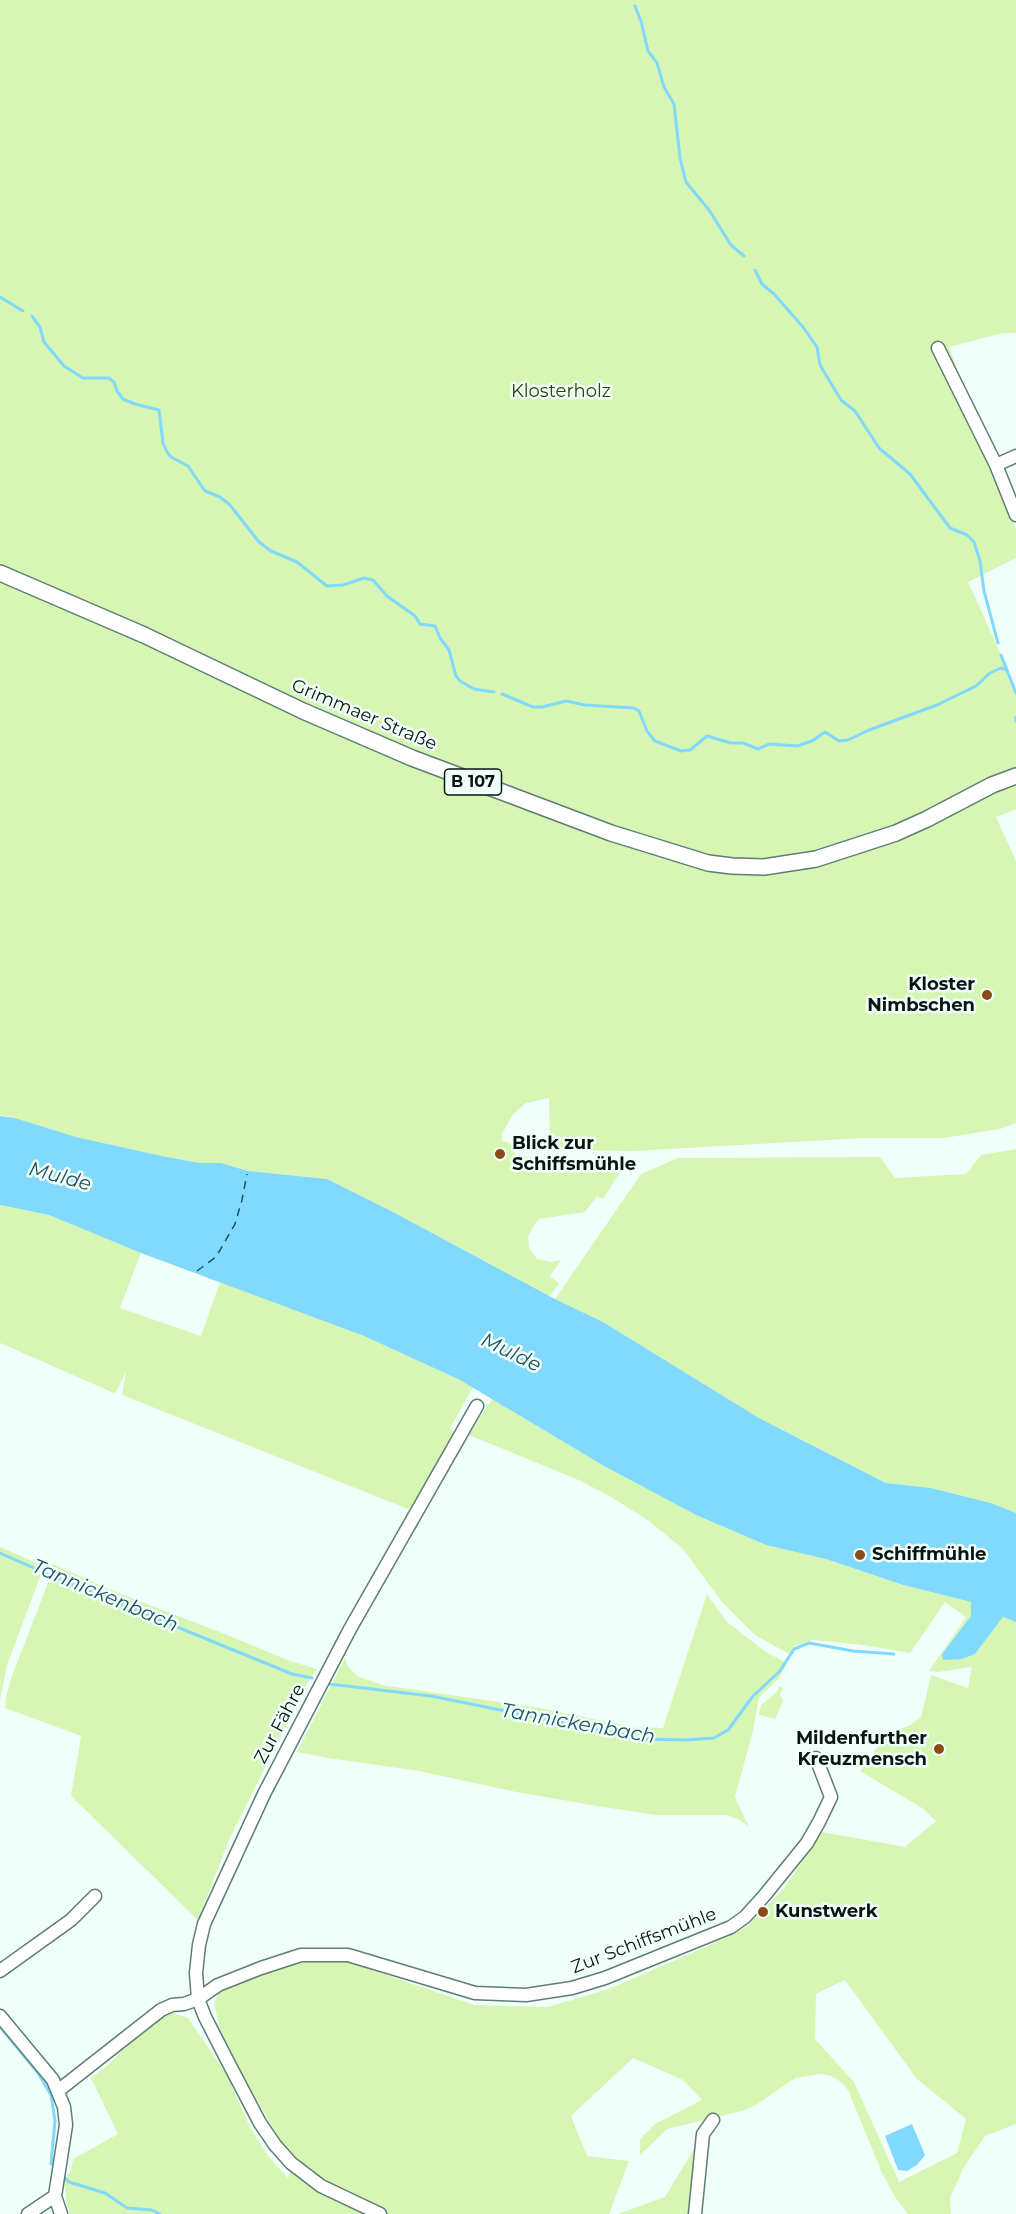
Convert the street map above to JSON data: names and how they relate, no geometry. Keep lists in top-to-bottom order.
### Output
{
  "streets": {
    "main road": ["Grimmaer Straße", "B 107"],
    "street": ["Zur Fähre", "Zur Schiffsmühle"]
  },
  "crossings": [
    ["Zur Fähre", "Zur Schiffsmühle"]
  ],
  "water": ["Mulde", "Tannickenbach"],
  "parks": ["Klosterholz"],
  "places": [
    "Kloster Nimbschen",
    "Blick zur Schiffsmühle",
    "Schiffmühle",
    "Mildenfurther Kreuzmensch",
    "Kunstwerk"
  ]
}
